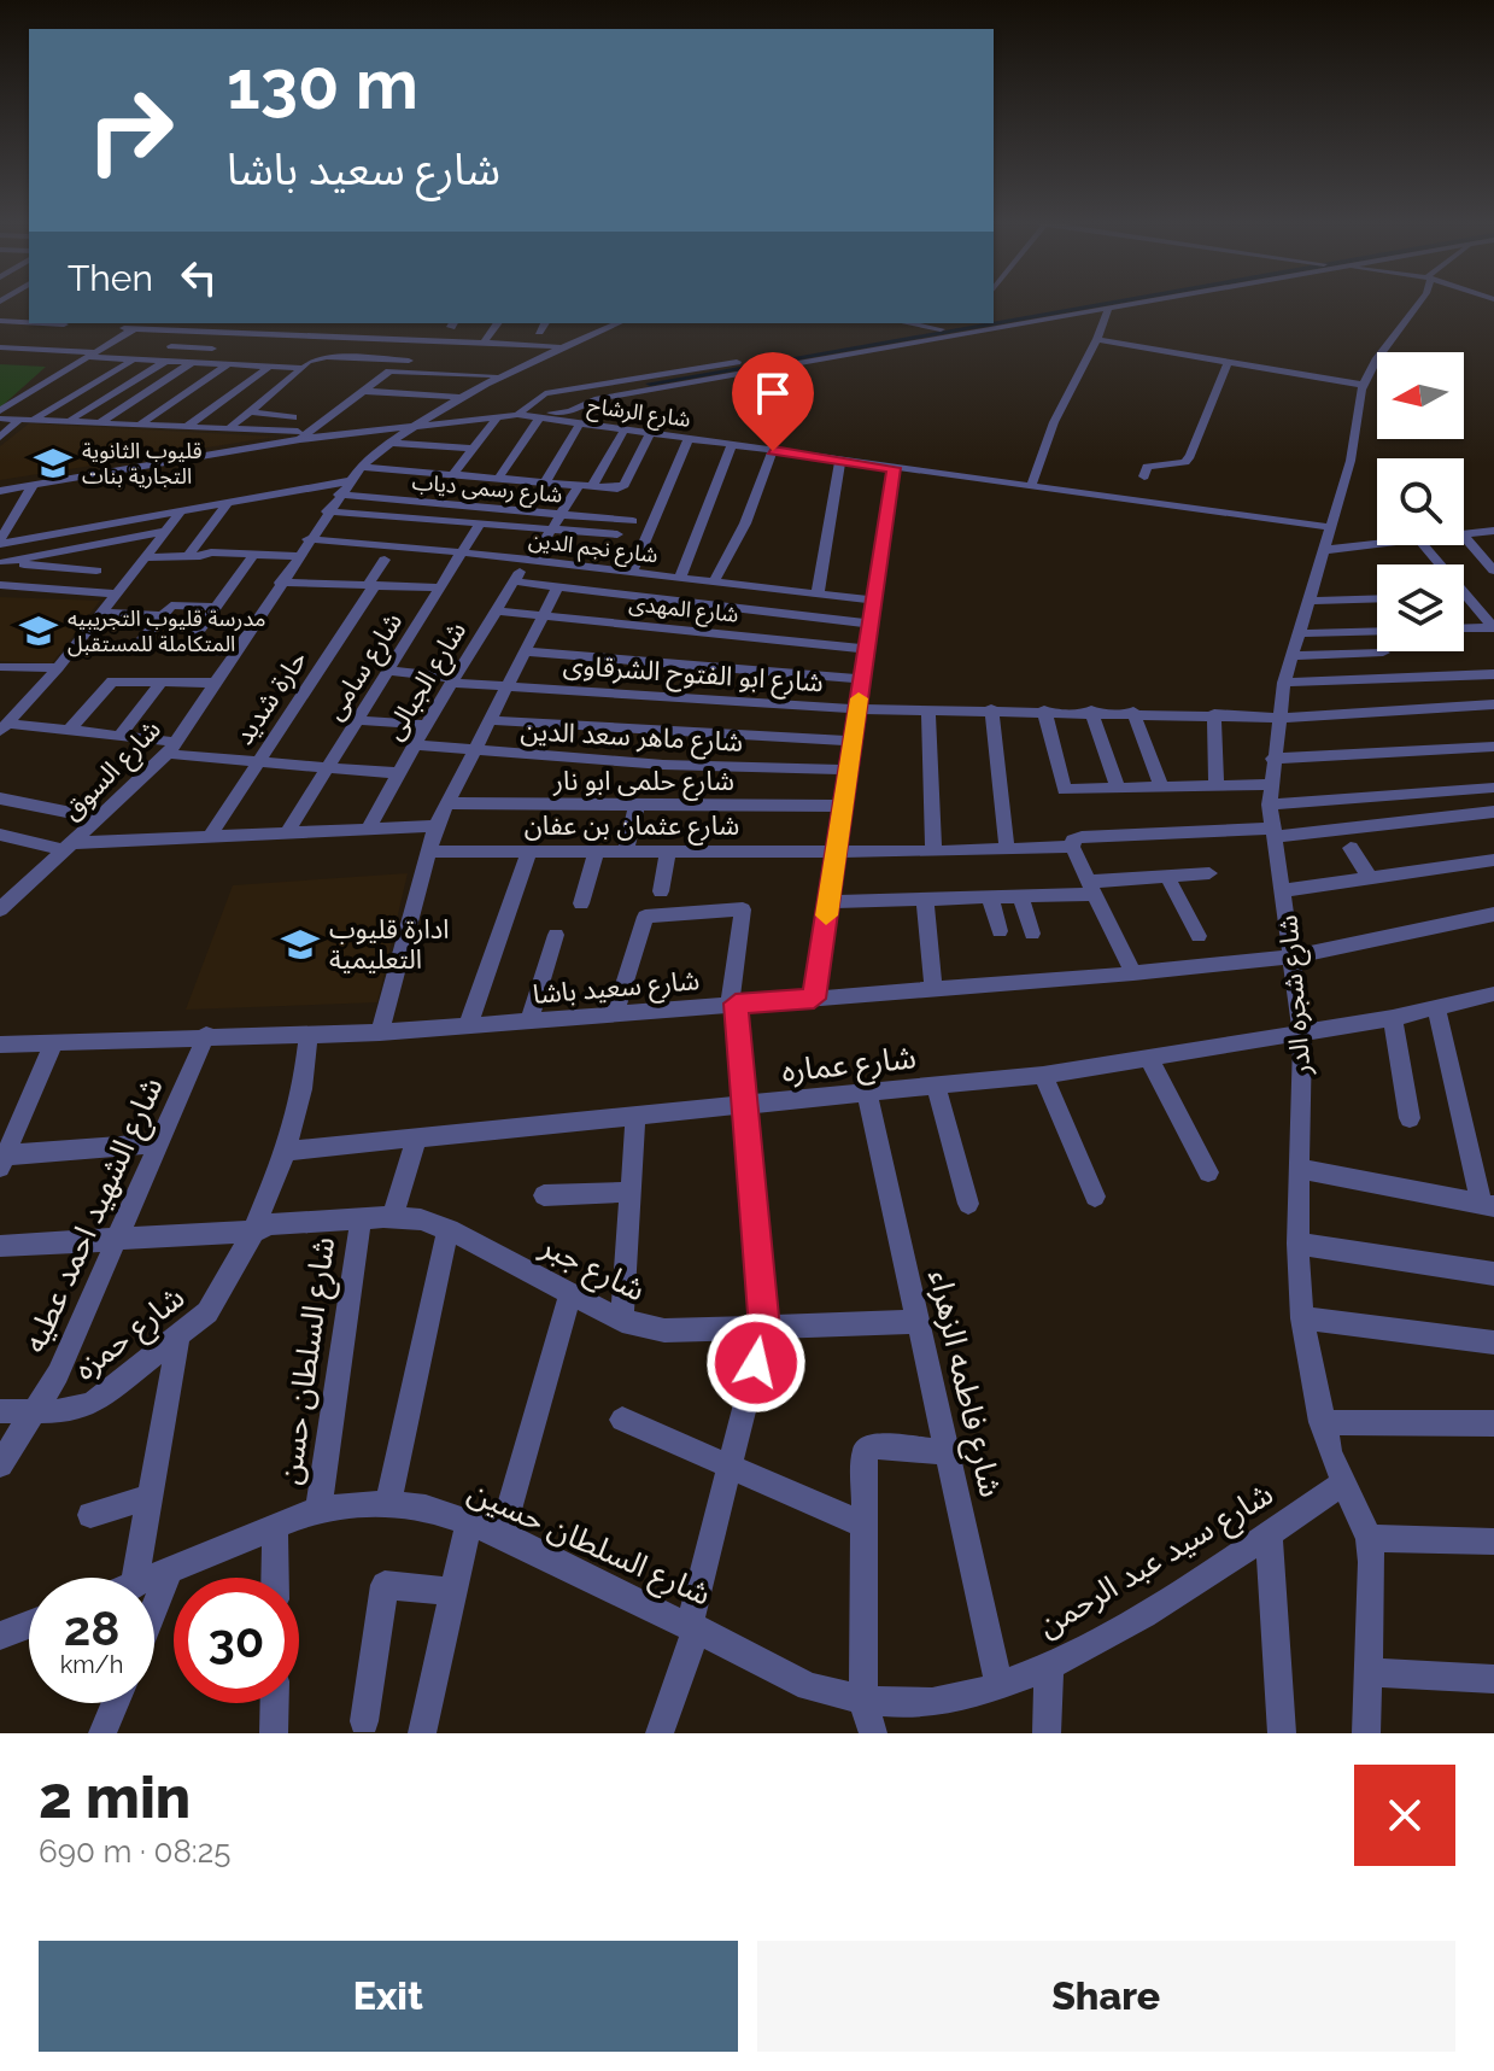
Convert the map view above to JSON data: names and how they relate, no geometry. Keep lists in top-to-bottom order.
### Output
{
  "streets": {
    "street": [
      "شارع الرشاح",
      "شارع رسمى دياب",
      "شارع نجم الدين",
      "شارع المهدى",
      "شارع سامى",
      "شارع ابو الفتوح الشرقاوى",
      "شارع الجبالى",
      "حارة شديد",
      "شارع ماهر سعد الدين",
      "شارع السوق",
      "شارع حلمى ابو نار",
      "شارع عثمان بن عفان",
      "شارع سعيد باشا",
      "شارع شجره الدر",
      "شارع عماره",
      "شارع الشهيد احمد عطيه",
      "شارع جبر",
      "شارع حمزه",
      "شارع السلطان حسن",
      "شارع فاطمه الزهراء",
      "شارع السلطان حسين",
      "شارع سيد عبد الرحمن"
    ]
  },
  "crossings": [
    ["شارع الرشاح", "شارع الجبالى"],
    ["شارع الرشاح", "شارع السوق"],
    ["شارع الرشاح", "شارع شجره الدر"],
    ["شارع رسمى دياب", "شارع الجبالى"],
    ["شارع رسمى دياب", "شارع السوق"],
    ["شارع نجم الدين", "شارع سامى"],
    ["شارع نجم الدين", "شارع الجبالى"],
    ["شارع نجم الدين", "شارع السوق"],
    ["شارع المهدى", "شارع الجبالى"],
    ["شارع سامى", "شارع ابو الفتوح الشرقاوى"],
    ["شارع ابو الفتوح الشرقاوى", "شارع الجبالى"],
    ["شارع ابو الفتوح الشرقاوى", "شارع شجره الدر"],
    ["شارع الجبالى", "شارع ماهر سعد الدين"],
    ["شارع عثمان بن عفان", "شارع شجره الدر"],
    ["شارع سعيد باشا", "شارع شجره الدر"],
    ["شارع سعيد باشا", "شارع الشهيد احمد عطيه"],
    ["شارع سعيد باشا", "شارع حمزه"],
    ["شارع شجره الدر", "شارع عماره"],
    ["شارع شجره الدر", "شارع سيد عبد الرحمن"],
    ["شارع عماره", "شارع حمزه"],
    ["شارع عماره", "شارع فاطمه الزهراء"],
    ["شارع الشهيد احمد عطيه", "شارع جبر"],
    ["شارع الشهيد احمد عطيه", "شارع حمزه"],
    ["شارع جبر", "شارع حمزه"],
    ["شارع جبر", "شارع السلطان حسن"],
    ["شارع جبر", "شارع فاطمه الزهراء"],
    ["شارع السلطان حسن", "شارع السلطان حسين"],
    ["شارع فاطمه الزهراء", "شارع السلطان حسين"],
    ["شارع فاطمه الزهراء", "شارع سيد عبد الرحمن"],
    ["شارع السلطان حسين", "شارع سيد عبد الرحمن"]
  ],
  "places": {
    "school or university": ["قليوب الثانوية التجارية بنات", "مدرسة قليوب التجريبيه المتكاملة للمستقبل", "ادارة قليوب التعليمية"]
  },
  "north": "left",
  "page": {
    "turn": ["130 m", "شارع سعيد باشا"],
    "then": "Then",
    "speed": "28 km/h",
    "limit": "30",
    "heading": ["2 min", "690 m · 08:25"],
    "buttons": ["Exit", "Share"]
  }
}
